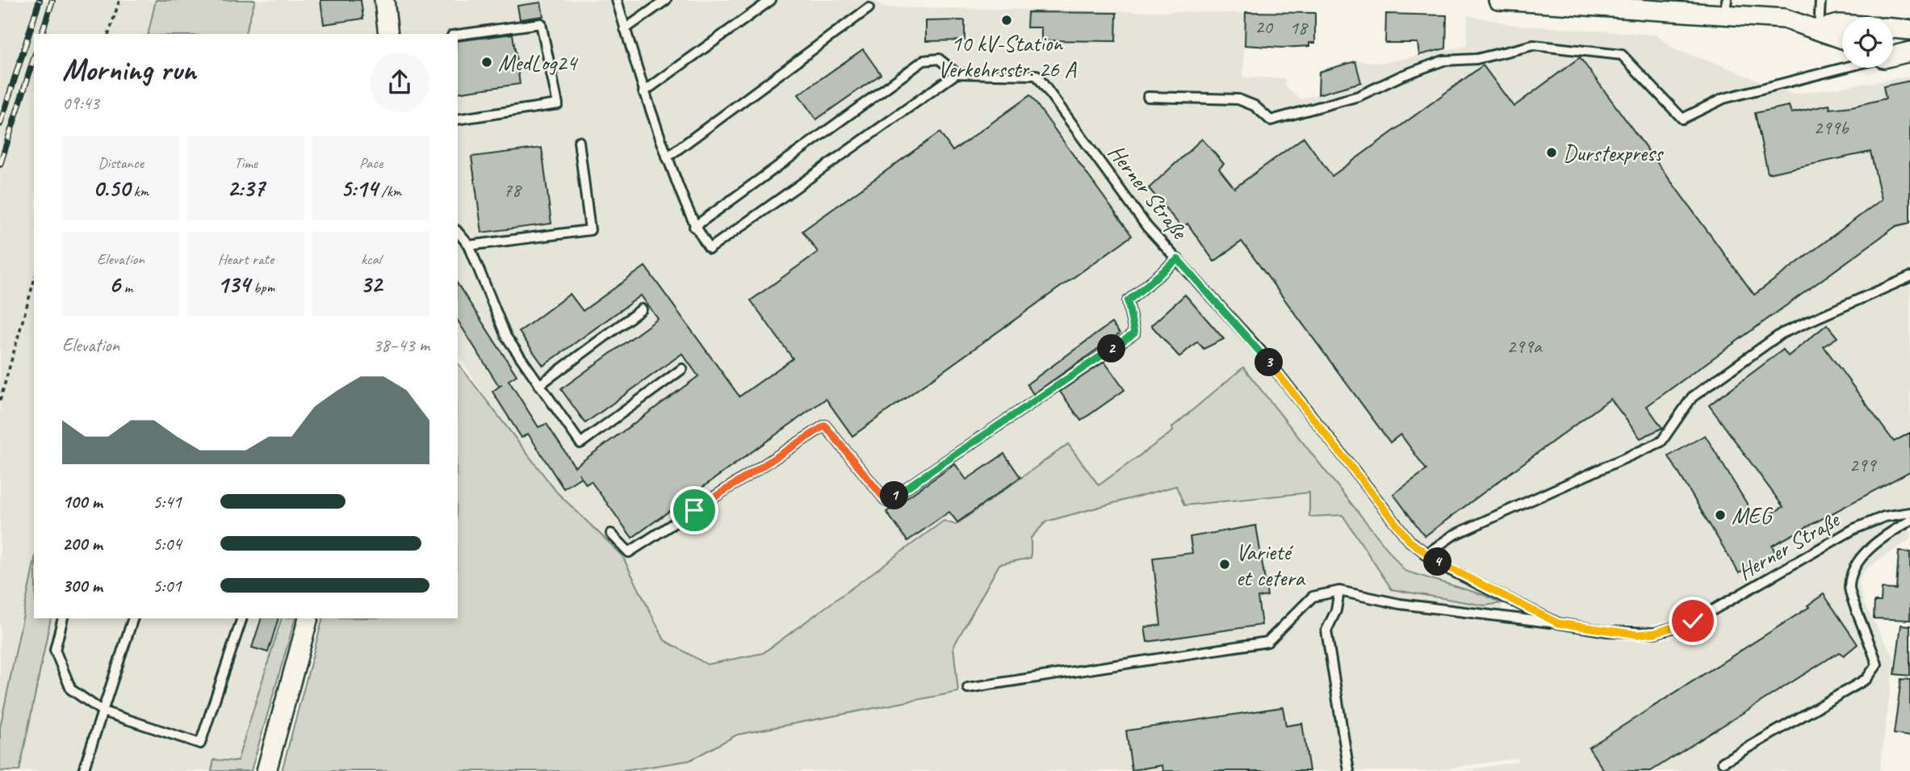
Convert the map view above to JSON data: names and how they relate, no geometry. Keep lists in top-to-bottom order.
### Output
{
  "streets": {
    "lane": ["Herner Straße"]
  },
  "places": [
    "10 kV-Station Verkehrsstr. 26 A",
    "MedLog24",
    "Durstexpress",
    "MEG",
    "Varieté et cetera"
  ],
  "house_numbers": [
    "20",
    "18",
    "299b",
    "78",
    "299a",
    "299"
  ],
  "page": {
    "heading": ["Morning run", "09:43"],
    "stats": [
      ["Distance", "0.50 km"],
      ["Time", "2:37"],
      ["Pace", "5:14 /km"],
      ["Elevation", "6 m"],
      ["Heart rate", "134 bpm"],
      ["kcal", "32"]
    ],
    "chart": ["Elevation", "38–43 m"],
    "pins": [
      "2",
      "3",
      "1",
      "4"
    ],
    "list": [
      {
        "name": "100 m",
        "note": "5:41"
      },
      {
        "name": "200 m",
        "note": "5:04"
      },
      {
        "name": "300 m",
        "note": "5:01"
      }
    ]
  }
}
